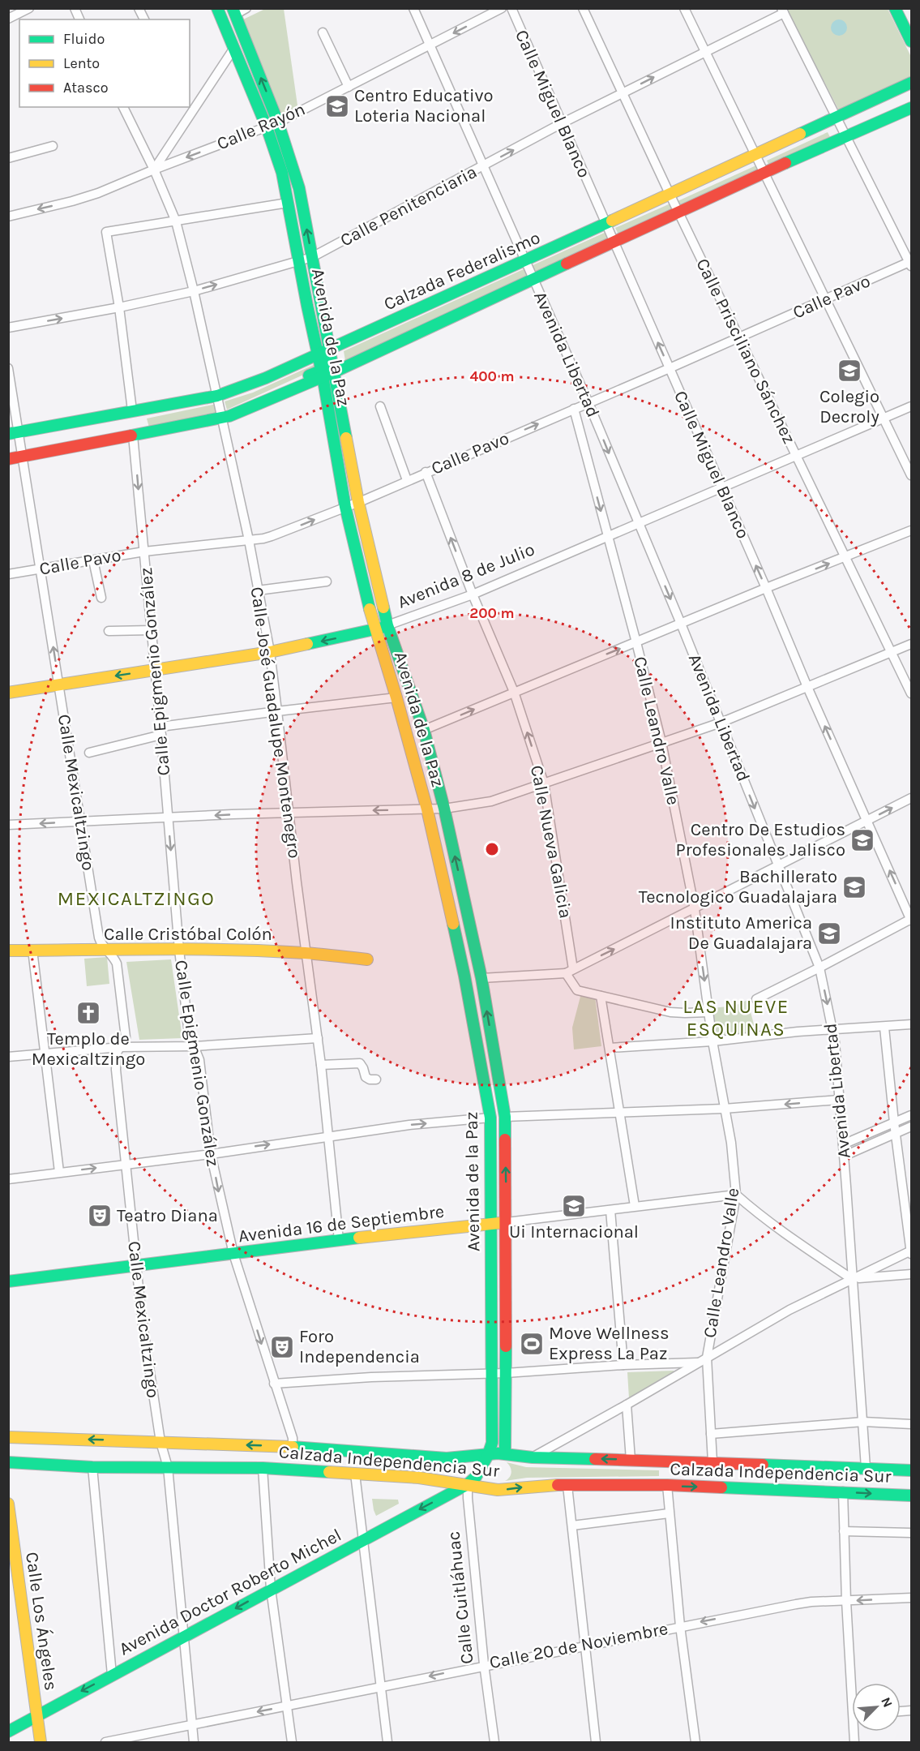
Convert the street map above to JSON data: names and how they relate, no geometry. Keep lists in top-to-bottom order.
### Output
{
  "streets": {
    "street": [
      "Calle Miguel Blanco",
      "Calle Rayón",
      "Calle Penitenciaria",
      "Calzada Federalismo",
      "Calle Pavo",
      "Avenida de la Paz",
      "Calle Prisciliano Sánchez",
      "Avenida Libertad",
      "Avenida 8 de Julio",
      "Calle Epigmenio González",
      "Calle José Guadalupe Montenegro",
      "Calle Leandro Valle",
      "Calle Mexicaltzingo",
      "Calle Nueva Galicia",
      "Calle Cristóbal Colón",
      "Avenida 16 de Septiembre",
      "Calzada Independencia Sur",
      "Avenida Doctor Roberto Michel",
      "Calle Cuitláhuac",
      "Calle Los Ángeles",
      "Calle 20 de Noviembre"
    ]
  },
  "crossings": [
    ["Calle Miguel Blanco", "Calle Penitenciaria"],
    ["Calle Miguel Blanco", "Calzada Federalismo"],
    ["Calle Miguel Blanco", "Calle Pavo"],
    ["Calle Miguel Blanco", "Avenida 8 de Julio"],
    ["Calle Rayón", "Avenida de la Paz"],
    ["Calle Rayón", "Avenida Libertad"],
    ["Calle Rayón", "Calle José Guadalupe Montenegro"],
    ["Calle Penitenciaria", "Avenida de la Paz"],
    ["Calle Penitenciaria", "Calle Prisciliano Sánchez"],
    ["Calle Penitenciaria", "Avenida Libertad"],
    ["Calle Penitenciaria", "Calle José Guadalupe Montenegro"],
    ["Calzada Federalismo", "Avenida de la Paz"],
    ["Calzada Federalismo", "Calle Prisciliano Sánchez"],
    ["Calzada Federalismo", "Avenida Libertad"],
    ["Calzada Federalismo", "Calle Epigmenio González"],
    ["Calzada Federalismo", "Calle José Guadalupe Montenegro"],
    ["Calzada Federalismo", "Calle Mexicaltzingo"],
    ["Calle Pavo", "Avenida de la Paz"],
    ["Calle Pavo", "Calle Prisciliano Sánchez"],
    ["Calle Pavo", "Avenida Libertad"],
    ["Calle Pavo", "Calle Epigmenio González"],
    ["Calle Pavo", "Calle José Guadalupe Montenegro"],
    ["Calle Pavo", "Calle Leandro Valle"],
    ["Calle Pavo", "Calle Mexicaltzingo"],
    ["Calle Pavo", "Calle Nueva Galicia"],
    ["Avenida de la Paz", "Avenida 8 de Julio"],
    ["Avenida de la Paz", "Avenida 16 de Septiembre"],
    ["Avenida de la Paz", "Calzada Independencia Sur"],
    ["Calle Prisciliano Sánchez", "Avenida 8 de Julio"],
    ["Avenida Libertad", "Avenida 8 de Julio"],
    ["Avenida Libertad", "Calzada Independencia Sur"],
    ["Avenida 8 de Julio", "Calle Epigmenio González"],
    ["Avenida 8 de Julio", "Calle José Guadalupe Montenegro"],
    ["Avenida 8 de Julio", "Calle Leandro Valle"],
    ["Avenida 8 de Julio", "Calle Mexicaltzingo"],
    ["Avenida 8 de Julio", "Calle Nueva Galicia"],
    ["Calle Epigmenio González", "Calle Cristóbal Colón"],
    ["Calle Epigmenio González", "Avenida 16 de Septiembre"],
    ["Calle Epigmenio González", "Calzada Independencia Sur"],
    ["Calle José Guadalupe Montenegro", "Calle Cristóbal Colón"],
    ["Calle José Guadalupe Montenegro", "Avenida 16 de Septiembre"],
    ["Calle Leandro Valle", "Avenida 16 de Septiembre"],
    ["Calle Leandro Valle", "Calzada Independencia Sur"],
    ["Calle Mexicaltzingo", "Calle Cristóbal Colón"],
    ["Calle Mexicaltzingo", "Avenida 16 de Septiembre"],
    ["Calle Mexicaltzingo", "Calzada Independencia Sur"],
    ["Calle Mexicaltzingo", "Avenida Doctor Roberto Michel"],
    ["Calle Mexicaltzingo", "Calle 20 de Noviembre"],
    ["Calzada Independencia Sur", "Avenida Doctor Roberto Michel"],
    ["Calzada Independencia Sur", "Calle Cuitláhuac"],
    ["Avenida Doctor Roberto Michel", "Calle Cuitláhuac"],
    ["Avenida Doctor Roberto Michel", "Calle Los Ángeles"],
    ["Calle Cuitláhuac", "Calle 20 de Noviembre"]
  ],
  "one_way": [
    "Calle Miguel Blanco",
    "Calle Penitenciaria",
    "Calle Epigmenio González",
    "Calle Nueva Galicia",
    "Avenida Doctor Roberto Michel",
    "Calle 20 de Noviembre"
  ],
  "districts": ["MEXICALTZINGO", "LAS NUEVE ESQUINAS"],
  "places": {
    "school or university": [
      "Centro Educativo Loteria Nacional",
      "Colegio Decroly",
      "Centro De Estudios Profesionales Jalisco",
      "Bachillerato Tecnologico Guadalajara",
      "Instituto America De Guadalajara",
      "Ui Internacional"
    ],
    "church": ["Templo de Mexicaltzingo"],
    "theatre": ["Teatro Diana", "Foro Independencia"],
    "sports": ["Move Wellness Express La Paz"]
  },
  "legend": ["Fluido", "Lento", "Atasco"],
  "north": "top right",
  "rings": ["400 m", "200 m"]
}
